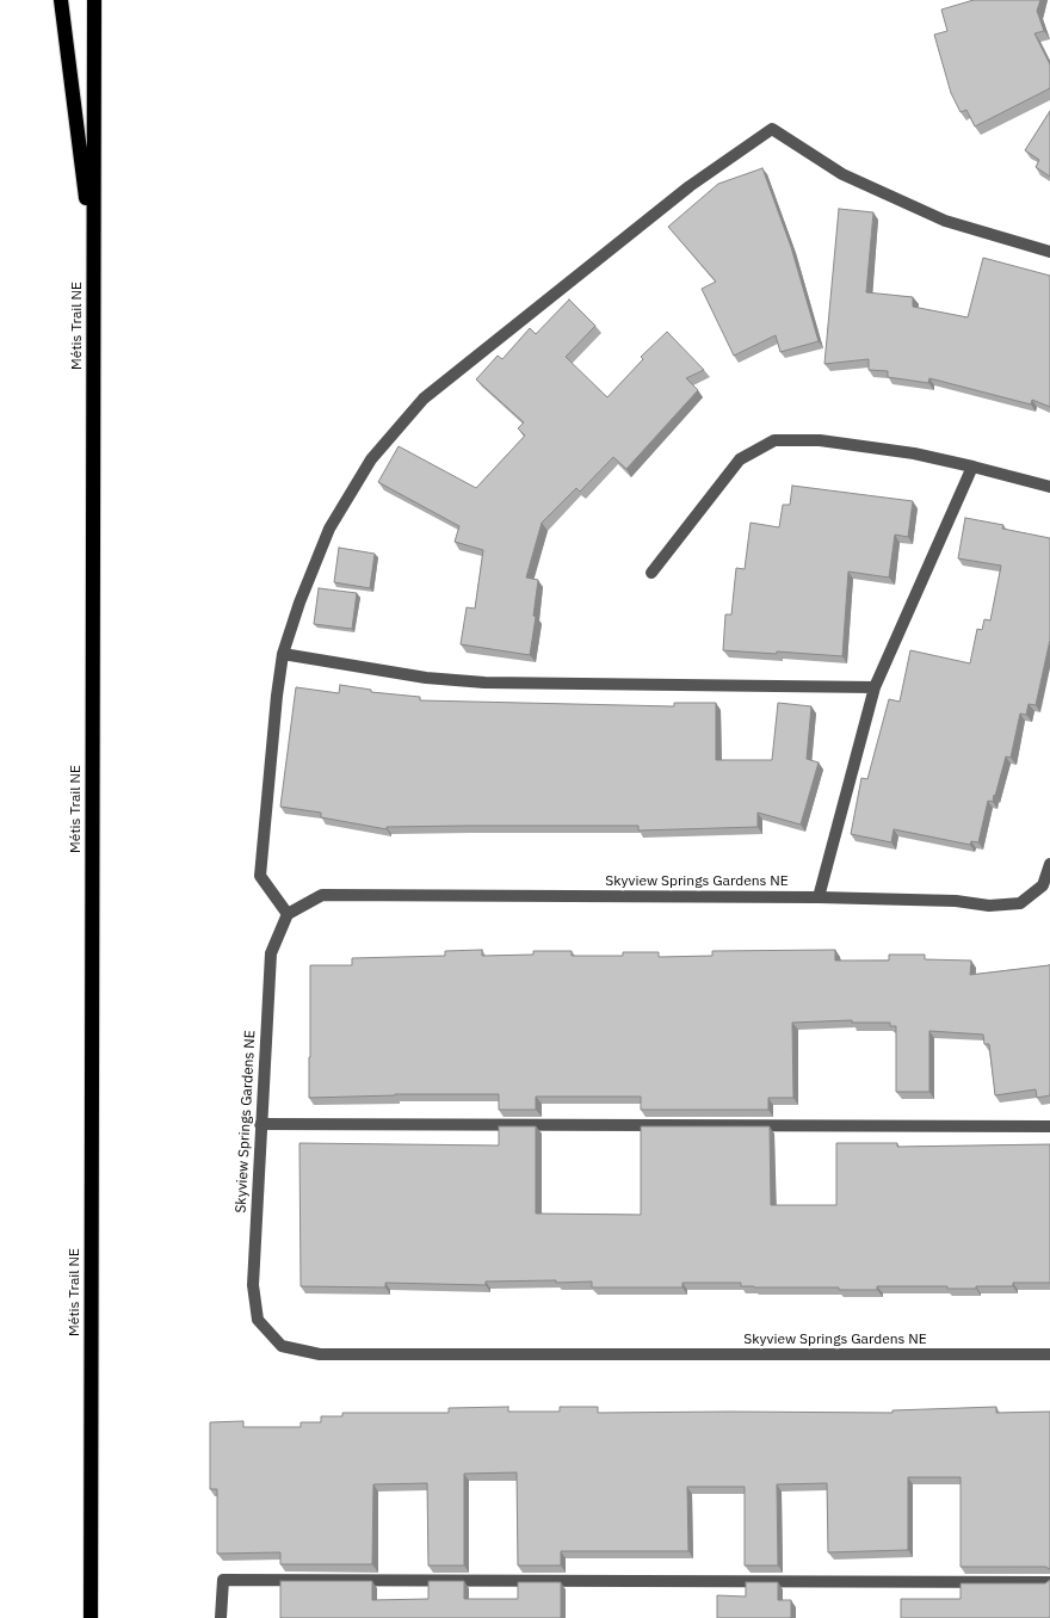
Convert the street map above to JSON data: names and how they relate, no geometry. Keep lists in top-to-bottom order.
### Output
{
  "streets": {
    "main road": ["Métis Trail NE"],
    "street": ["Skyview Springs Gardens NE"]
  }
}
